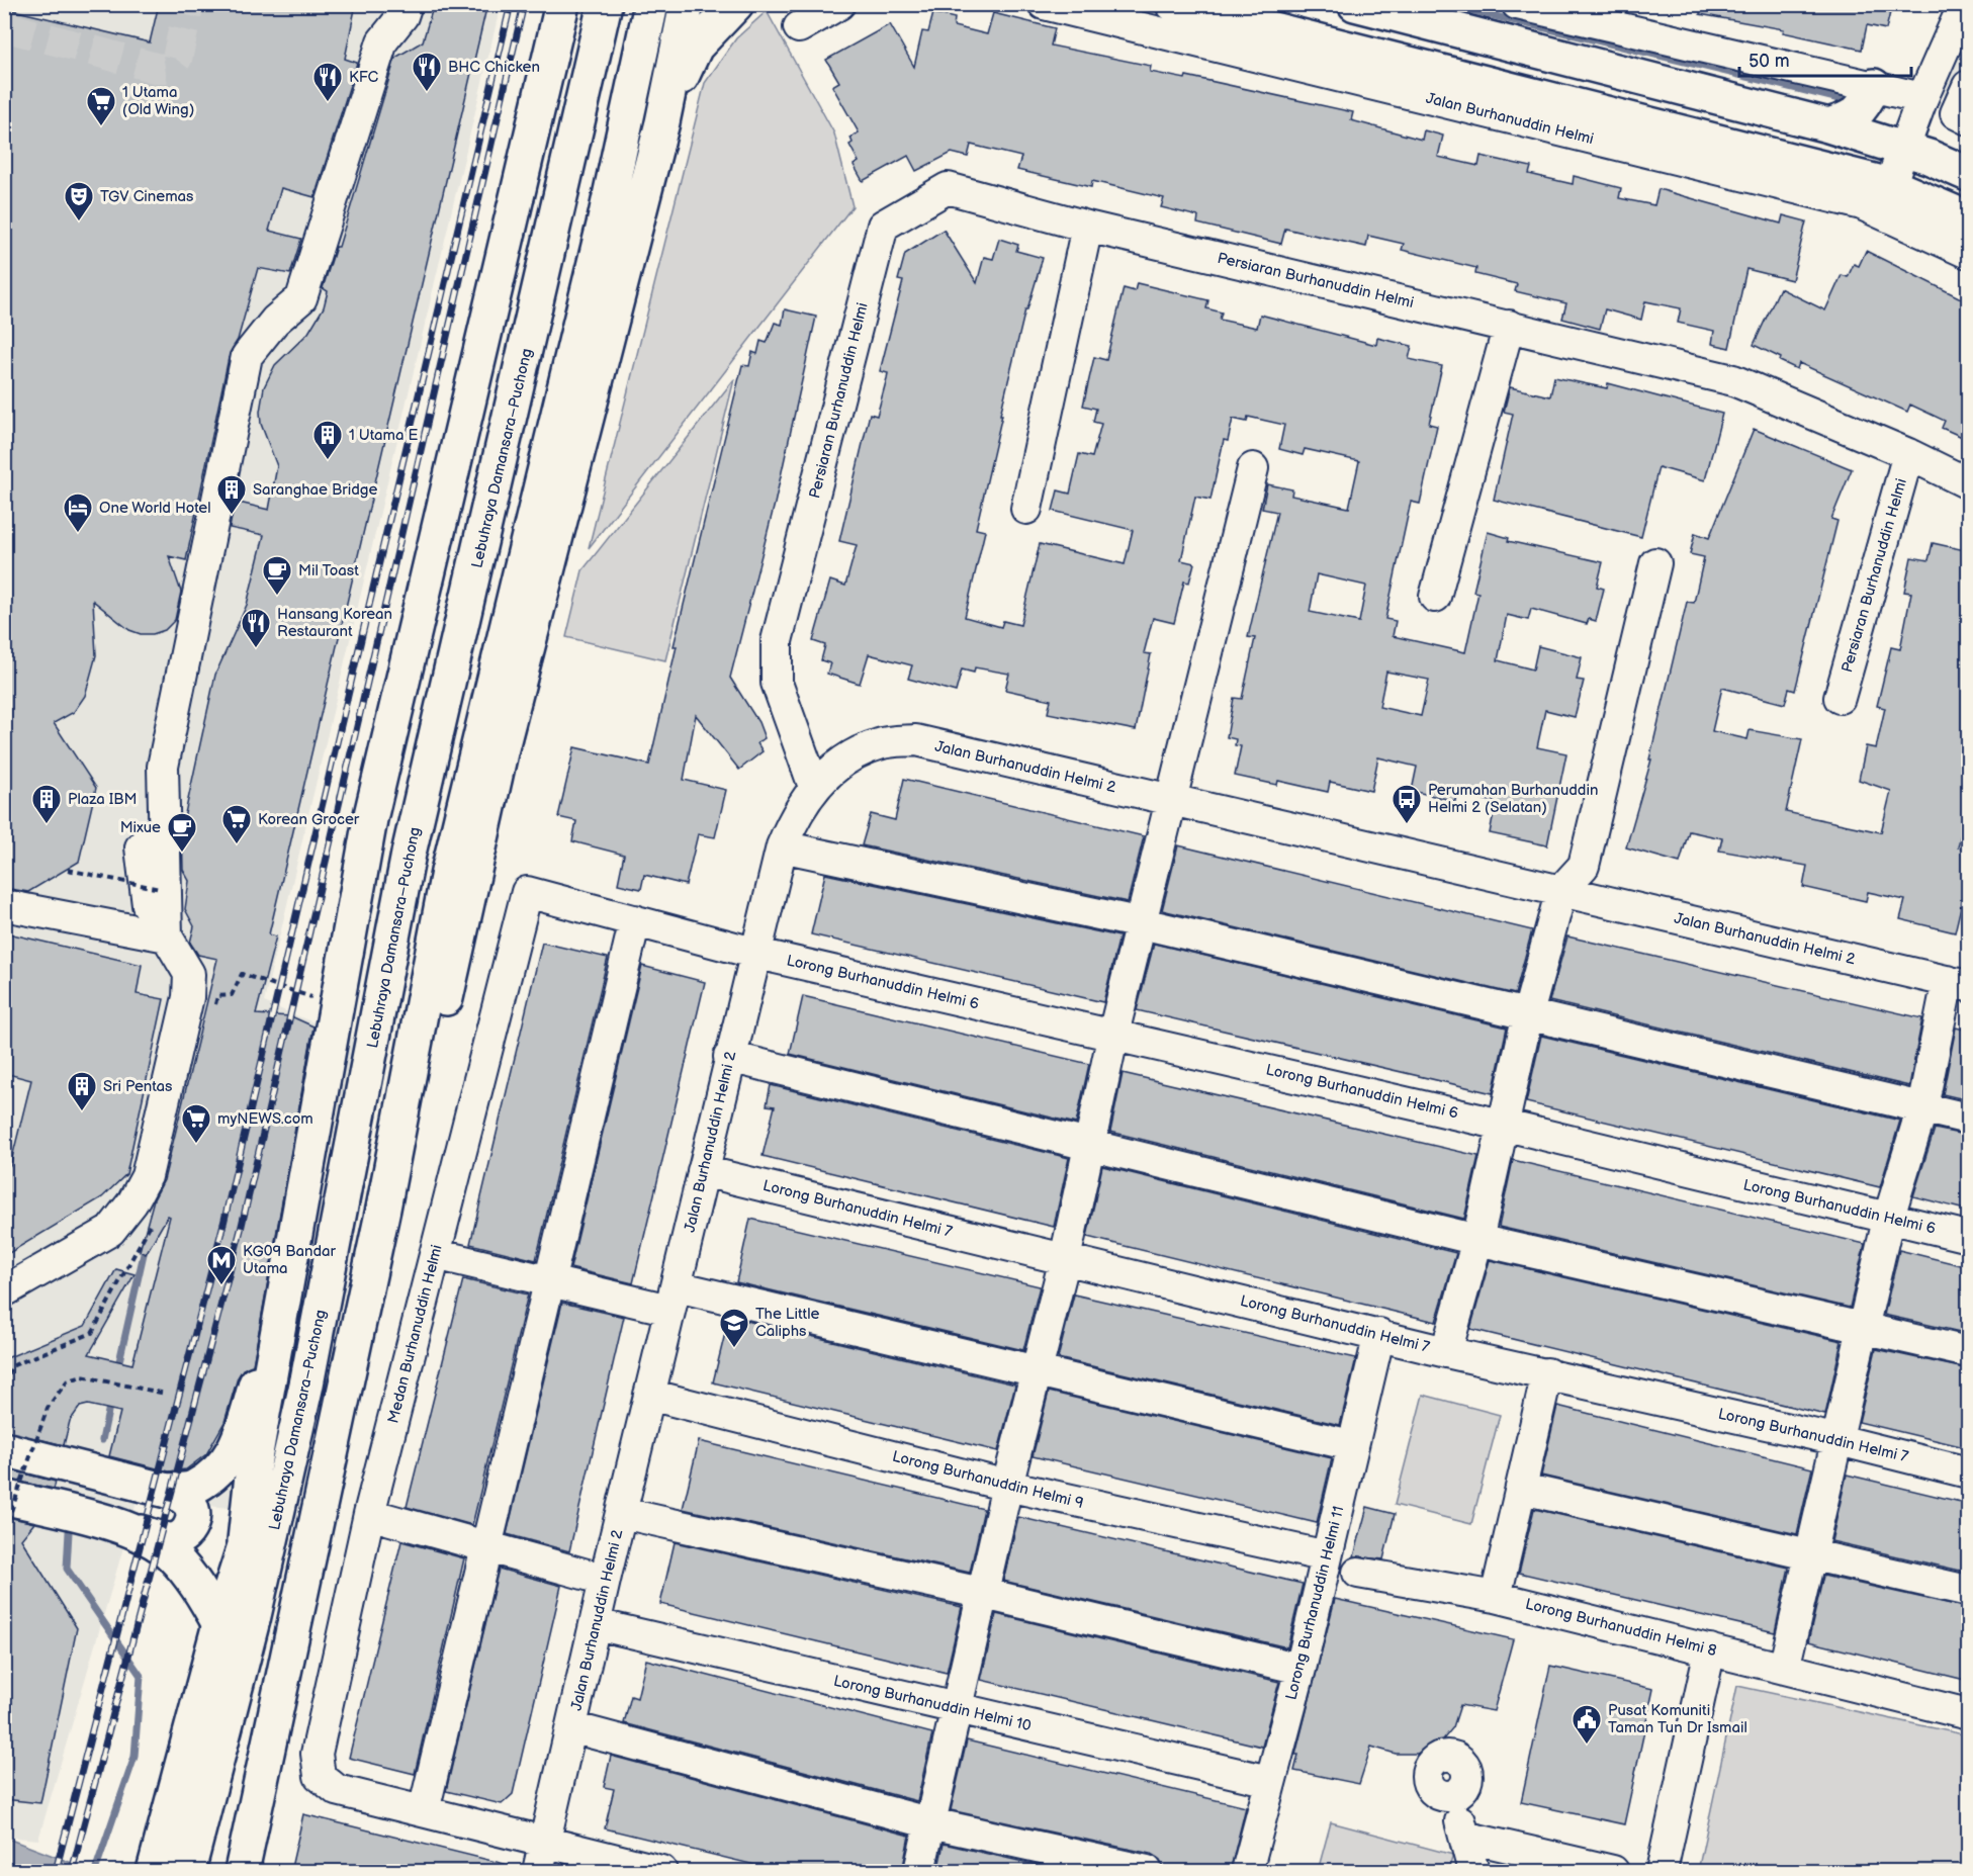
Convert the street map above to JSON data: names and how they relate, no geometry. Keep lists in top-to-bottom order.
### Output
{
  "streets": {
    "main road": ["Jalan Burhanuddin Helmi", "Lebuhraya Damansara–Puchong"],
    "street": [
      "Persiaran Burhanuddin Helmi",
      "Jalan Burhanuddin Helmi 2",
      "Lorong Burhanuddin Helmi 6",
      "Lorong Burhanuddin Helmi 7",
      "Medan Burhanuddin Helmi",
      "Lorong Burhanuddin Helmi 9",
      "Lorong Burhanuddin Helmi 11",
      "Lorong Burhanuddin Helmi 8",
      "Lorong Burhanuddin Helmi 10"
    ]
  },
  "crossings": [
    ["Persiaran Burhanuddin Helmi", "Jalan Burhanuddin Helmi 2"],
    ["Jalan Burhanuddin Helmi 2", "Lorong Burhanuddin Helmi 6"],
    ["Jalan Burhanuddin Helmi 2", "Lorong Burhanuddin Helmi 7"],
    ["Jalan Burhanuddin Helmi 2", "Medan Burhanuddin Helmi"],
    ["Jalan Burhanuddin Helmi 2", "Lorong Burhanuddin Helmi 9"],
    ["Jalan Burhanuddin Helmi 2", "Lorong Burhanuddin Helmi 10"],
    ["Lorong Burhanuddin Helmi 6", "Medan Burhanuddin Helmi"],
    ["Lorong Burhanuddin Helmi 7", "Lorong Burhanuddin Helmi 11"],
    ["Lorong Burhanuddin Helmi 9", "Lorong Burhanuddin Helmi 11"],
    ["Lorong Burhanuddin Helmi 11", "Lorong Burhanuddin Helmi 10"]
  ],
  "places": {
    "restaurant": ["BHC Chicken", "KFC", "Hansang Korean Restaurant"],
    "supermarket": ["1 Utama (Old Wing)", "Korean Grocer", "myNEWS.com"],
    "theatre": ["TGV Cinemas"],
    "building": [
      "1 Utama E",
      "Saranghae Bridge",
      "Plaza IBM",
      "Sri Pentas"
    ],
    "hotel": ["One World Hotel"],
    "cafe": ["Mil Toast", "Mixue"],
    "bus stop": ["Perumahan Burhanuddin Helmi 2 (Selatan)"],
    "metro station": ["KG09 Bandar Utama"],
    "school or university": ["The Little Caliphs"],
    "public building": ["Pusat Komuniti Taman Tun Dr Ismail"]
  },
  "scale_bar": "50 m"
}
